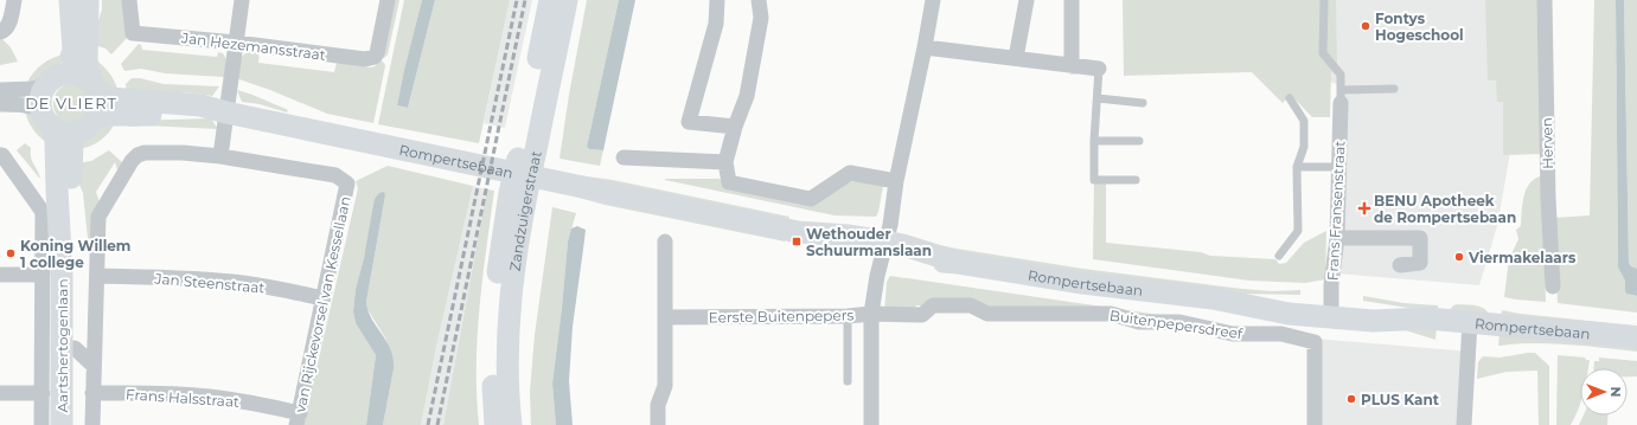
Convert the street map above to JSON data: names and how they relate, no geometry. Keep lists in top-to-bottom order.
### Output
{
  "streets": {
    "street": [
      "Jan Hezemansstraat",
      "Herven",
      "Rompertsebaan",
      "Zandzuigerstraat",
      "Frans Fransenstraat",
      "Jan Steenstraat",
      "van Rijckevorsel van Kessellaan",
      "Eerste Buitenpepers",
      "Buitenpepersdreef",
      "Aartshertogenlaan",
      "Frans Halsstraat"
    ]
  },
  "crossings": [
    ["Rompertsebaan", "Frans Fransenstraat"],
    ["Rompertsebaan", "Aartshertogenlaan"],
    ["Jan Steenstraat", "van Rijckevorsel van Kessellaan"],
    ["van Rijckevorsel van Kessellaan", "Frans Halsstraat"],
    ["Eerste Buitenpepers", "Buitenpepersdreef"]
  ],
  "districts": ["DE VLIERT"],
  "places": {
    "other": [
      "Fontys Hogeschool",
      "Koning Willem 1 college",
      "Viermakelaars",
      "PLUS Kant"
    ],
    "health": ["BENU Apotheek de Rompertsebaan"],
    "transit": ["Wethouder Schuurmanslaan"]
  },
  "north": "right"
}
